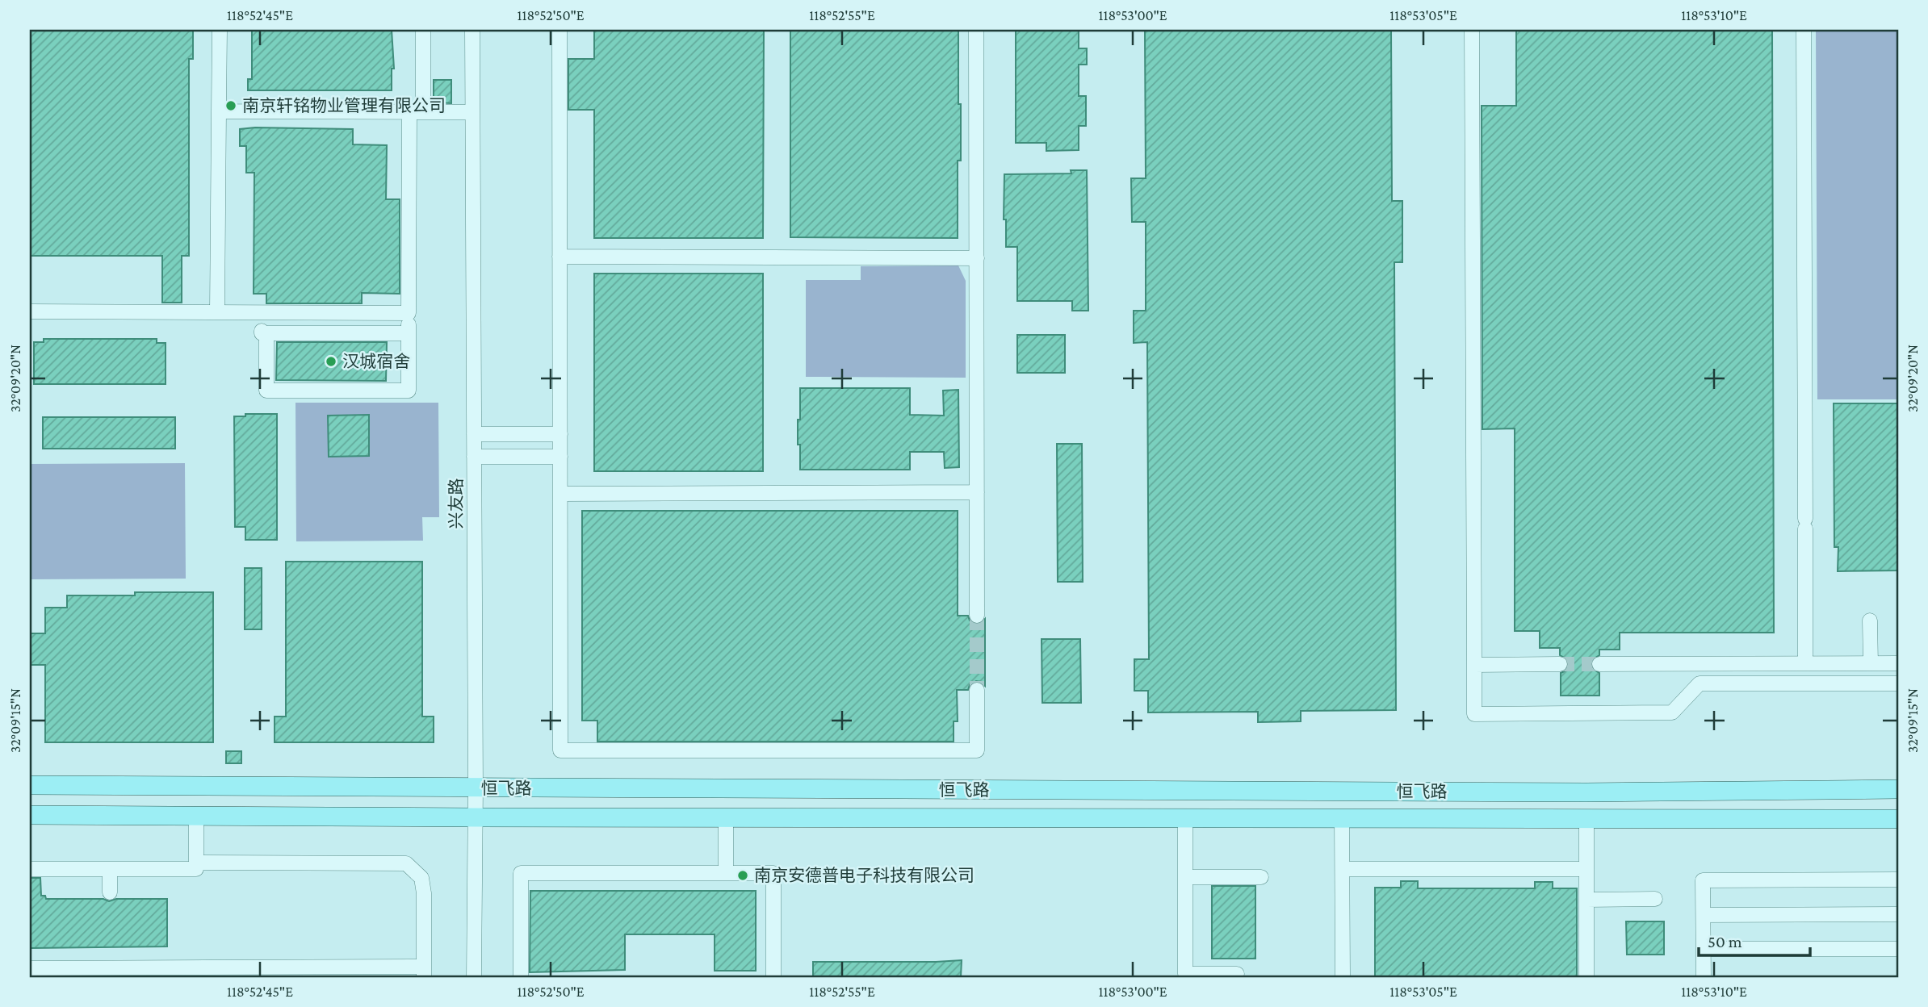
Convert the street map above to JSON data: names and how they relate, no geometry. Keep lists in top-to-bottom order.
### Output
{
  "streets": {
    "main road": ["恒飞路"],
    "street": ["兴友路"]
  },
  "crossings": [
    ["兴友路", "恒飞路"]
  ],
  "places": ["南京轩铭物业管理有限公司", "汉城宿舍", "南京安德普电子科技有限公司"],
  "scale_bar": "50 m",
  "coordinates": [
    "118°52'45\"E",
    "118°52'50\"E",
    "118°52'55\"E",
    "118°53'00\"E",
    "118°53'05\"E",
    "118°53'10\"E",
    "32°09'20\"N",
    "32°09'15\"N"
  ]
}
